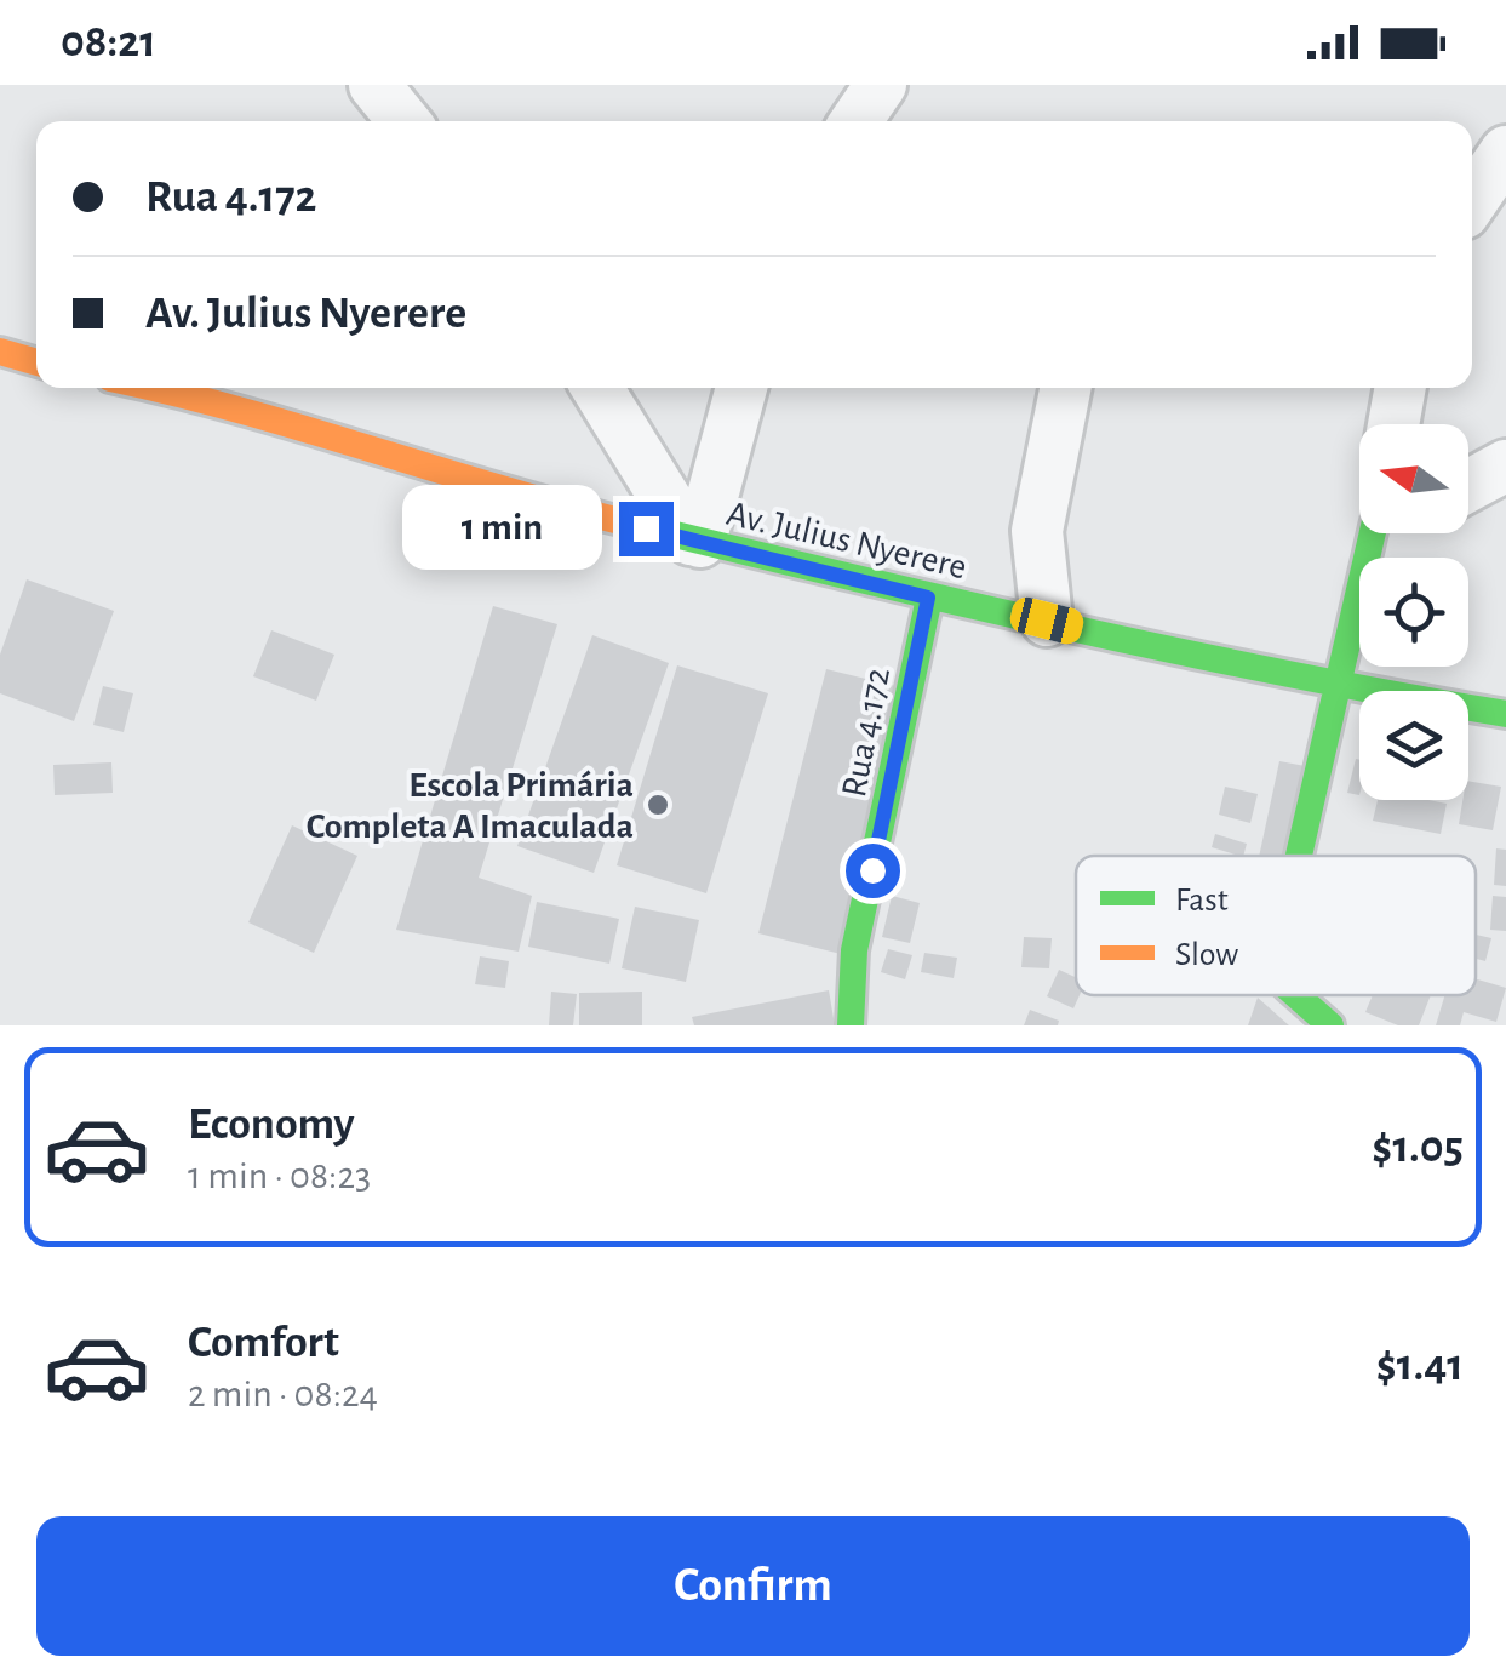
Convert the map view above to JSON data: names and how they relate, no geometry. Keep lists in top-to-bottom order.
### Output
{
  "streets": {
    "main road": ["Av. Julius Nyerere", "Rua 4.172"]
  },
  "crossings": [
    ["Av. Julius Nyerere", "Rua 4.172"]
  ],
  "places": ["Escola Primária Completa A Imaculada"],
  "legend": ["Fast", "Slow"],
  "north": "left",
  "page": {
    "status": "08:21",
    "banner": ["Rua 4.172", "Av. Julius Nyerere"],
    "bubble": "1 min",
    "list": [
      {
        "name": "Economy",
        "note": "1 min · 08:23",
        "value": "$1.05"
      },
      {
        "name": "Comfort",
        "note": "2 min · 08:24",
        "value": "$1.41"
      }
    ],
    "buttons": "Confirm"
  }
}
